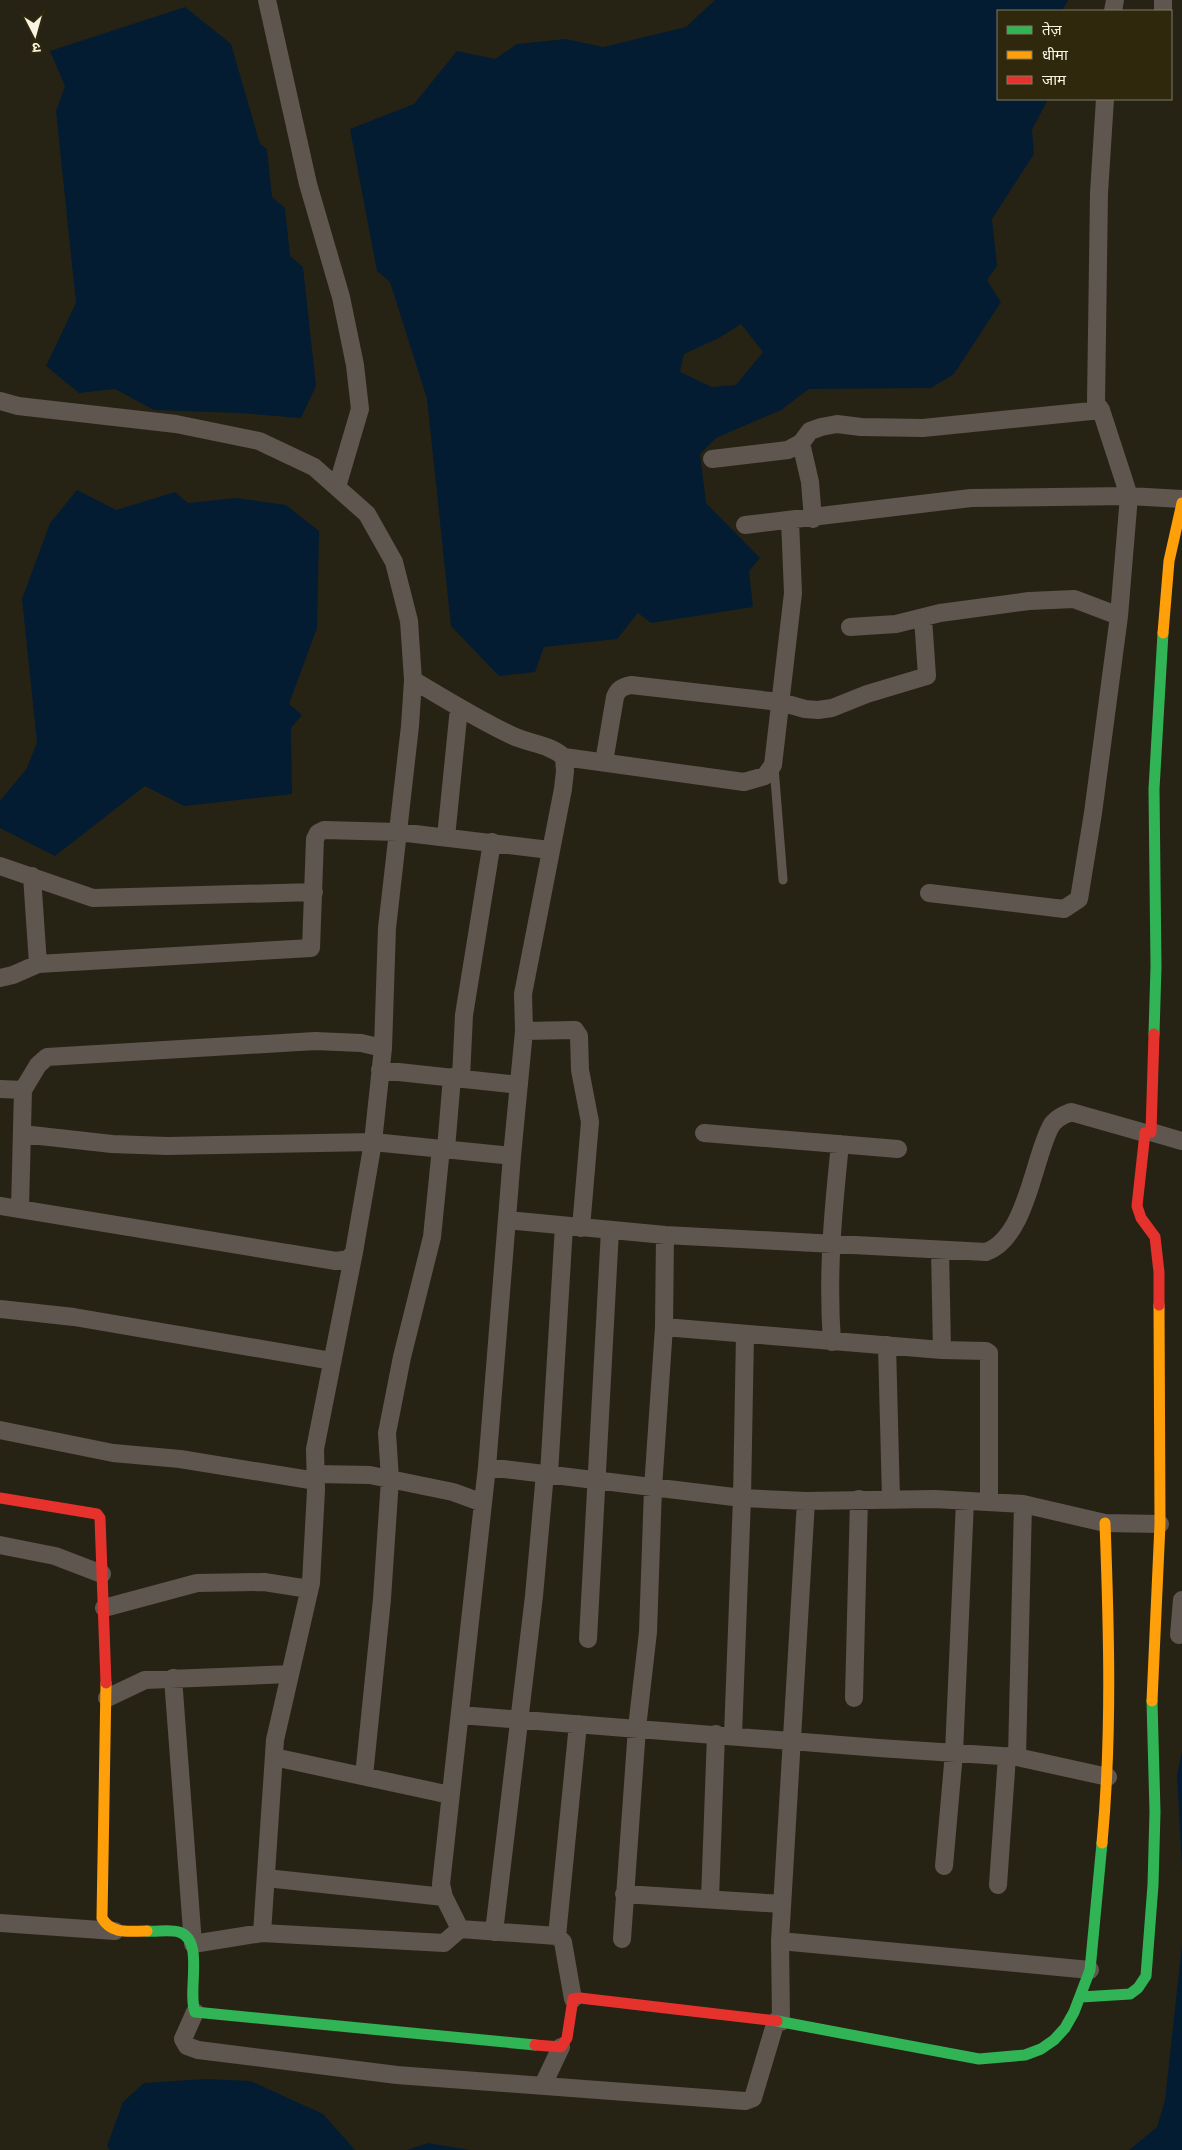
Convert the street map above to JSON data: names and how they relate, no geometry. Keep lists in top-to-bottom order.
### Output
{
  "legend": ["तेज़", "धीमा", "जाम"],
  "north": "bottom"
}
